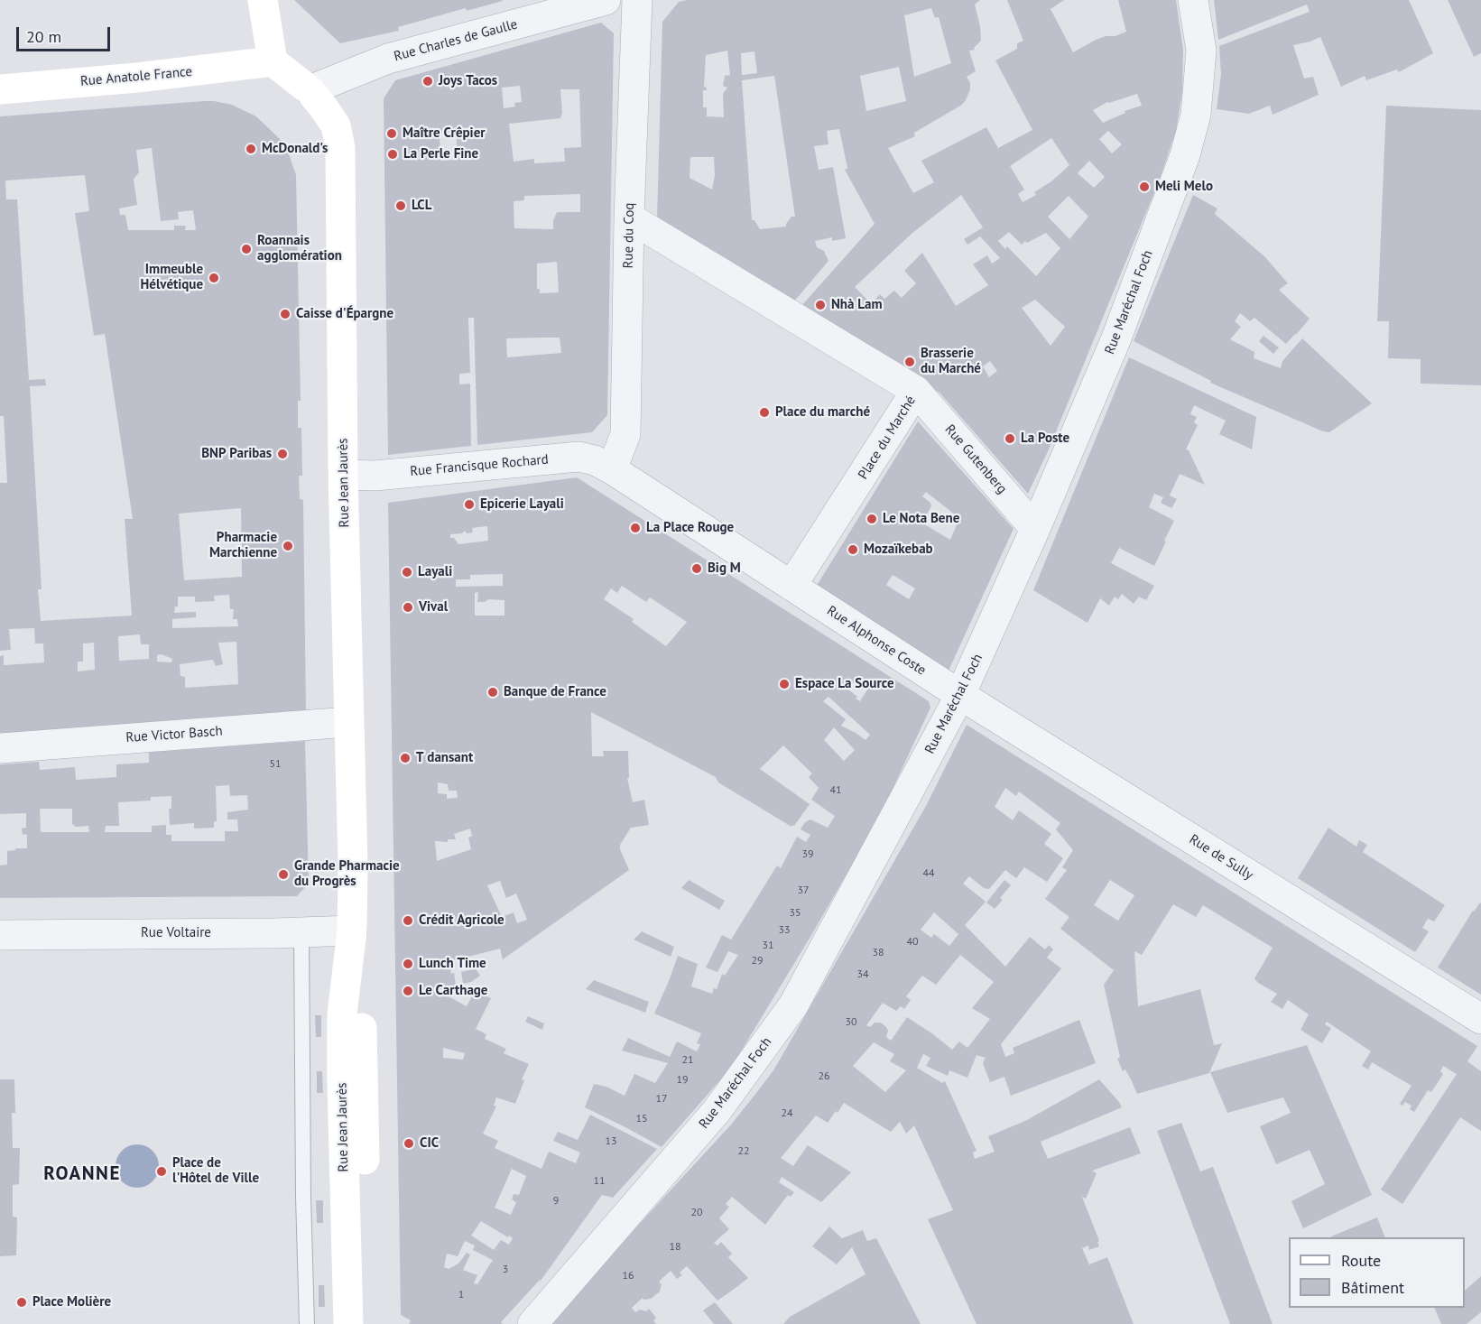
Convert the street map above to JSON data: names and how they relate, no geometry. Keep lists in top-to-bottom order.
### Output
{
  "streets": {
    "street": [
      "Rue Charles de Gaulle",
      "Rue Anatole France",
      "Rue du Coq",
      "Rue Maréchal Foch",
      "Place du Marché",
      "Rue Gutenberg",
      "Rue Francisque Rochard",
      "Rue Jean Jaurès",
      "Rue Alphonse Coste",
      "Rue Victor Basch",
      "Rue de Sully",
      "Rue Voltaire"
    ]
  },
  "crossings": [
    ["Rue Charles de Gaulle", "Rue Jean Jaurès"],
    ["Rue Anatole France", "Rue Jean Jaurès"],
    ["Rue du Coq", "Place du Marché"],
    ["Rue du Coq", "Rue Francisque Rochard"],
    ["Rue Maréchal Foch", "Rue Gutenberg"],
    ["Rue Maréchal Foch", "Rue Alphonse Coste"],
    ["Rue Maréchal Foch", "Rue de Sully"],
    ["Place du Marché", "Rue Gutenberg"],
    ["Place du Marché", "Rue Alphonse Coste"],
    ["Rue Francisque Rochard", "Rue Jean Jaurès"],
    ["Rue Jean Jaurès", "Rue Victor Basch"],
    ["Rue Jean Jaurès", "Rue Voltaire"],
    ["Rue Alphonse Coste", "Rue de Sully"]
  ],
  "districts": ["ROANNE"],
  "places": [
    "Joys Tacos",
    "Maître Crêpier",
    "McDonald's",
    "La Perle Fine",
    "Meli Melo",
    "LCL",
    "Roannais agglomération",
    "Immeuble Hélvétique",
    "Nhà Lam",
    "Caisse d'Épargne",
    "Brasserie du Marché",
    "Place du marché",
    "La Poste",
    "BNP Paribas",
    "Epicerie Layali",
    "Le Nota Bene",
    "La Place Rouge",
    "Pharmacie Marchienne",
    "Mozaïkebab",
    "Big M",
    "Layali",
    "Vival",
    "Espace La Source",
    "Banque de France",
    "T dansant",
    "Grande Pharmacie du Progrès",
    "Crédit Agricole",
    "Lunch Time",
    "Le Carthage",
    "CIC",
    "Place de l'Hôtel de Ville",
    "Place Molière"
  ],
  "house_numbers": [
    "51",
    "41",
    "39",
    "44",
    "37",
    "35",
    "33",
    "40",
    "31",
    "38",
    "29",
    "34",
    "30",
    "21",
    "26",
    "19",
    "17",
    "24",
    "15",
    "13",
    "22",
    "11",
    "9",
    "20",
    "18",
    "3",
    "16",
    "1"
  ],
  "legend": ["Route", "Bâtiment"],
  "scale_bar": "20 m"
}
